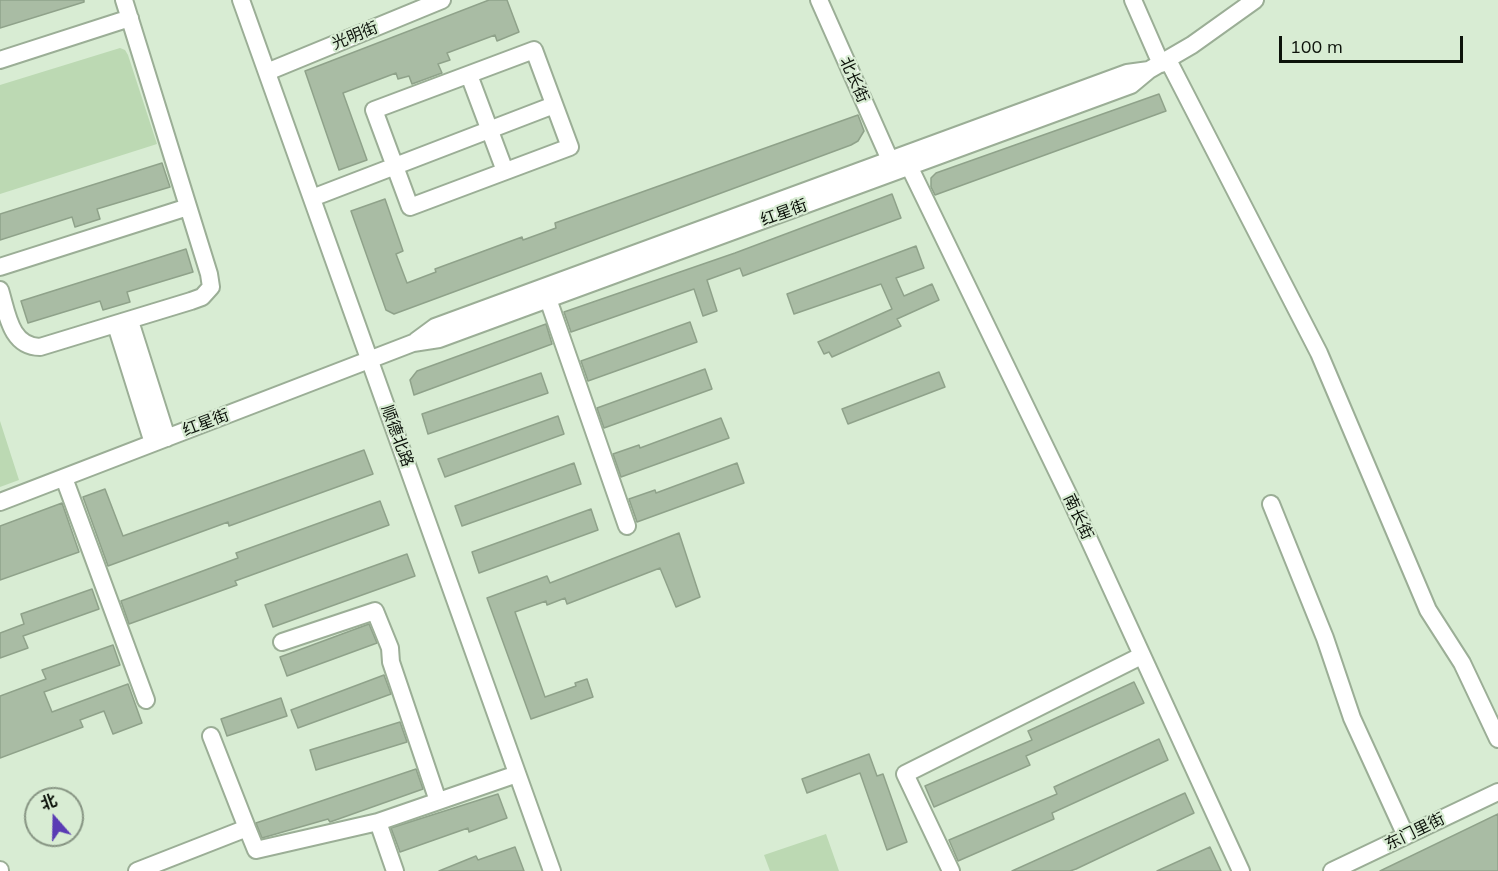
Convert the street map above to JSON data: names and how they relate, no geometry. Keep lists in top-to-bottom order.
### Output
{
  "streets": {
    "street": [
      "光明街",
      "北长街",
      "红星街",
      "顺德北路",
      "南长街",
      "东门里街"
    ]
  },
  "crossings": [
    ["光明街", "顺德北路"],
    ["北长街", "红星街"],
    ["红星街", "顺德北路"],
    ["红星街", "南长街"]
  ],
  "scale_bar": "100 m",
  "north": "top"
}
